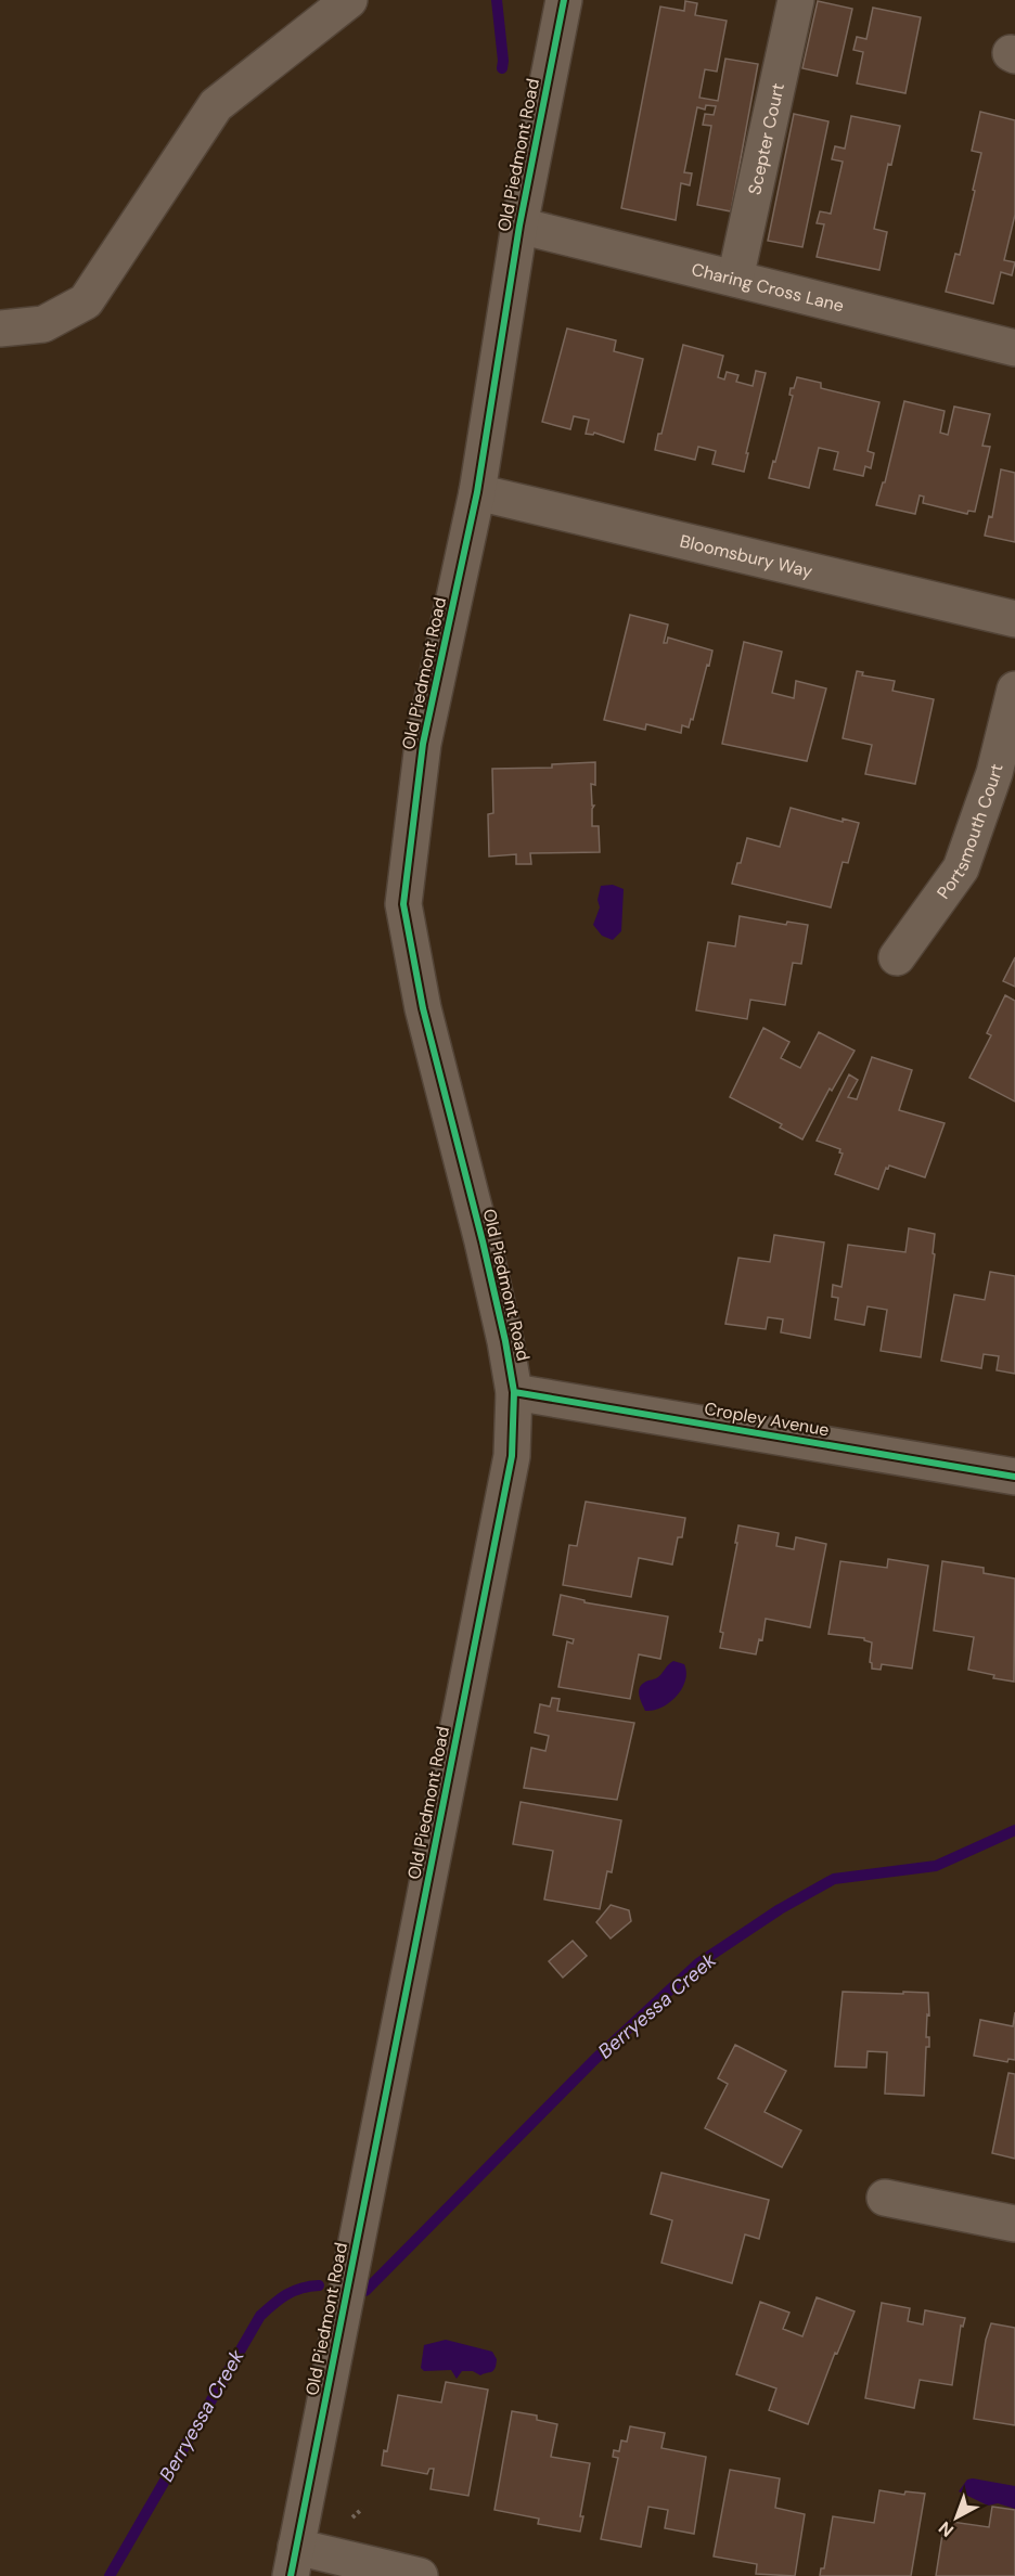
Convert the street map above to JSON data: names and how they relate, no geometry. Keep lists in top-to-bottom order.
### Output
{
  "streets": {
    "street": [
      "Scepter Court",
      "Old Piedmont Road",
      "Charing Cross Lane",
      "Bloomsbury Way",
      "Portsmouth Court",
      "Cropley Avenue"
    ]
  },
  "crossings": [
    ["Scepter Court", "Charing Cross Lane"],
    ["Old Piedmont Road", "Charing Cross Lane"],
    ["Old Piedmont Road", "Bloomsbury Way"],
    ["Old Piedmont Road", "Cropley Avenue"]
  ],
  "water": ["Berryessa Creek"],
  "north": "bottom left"
}
